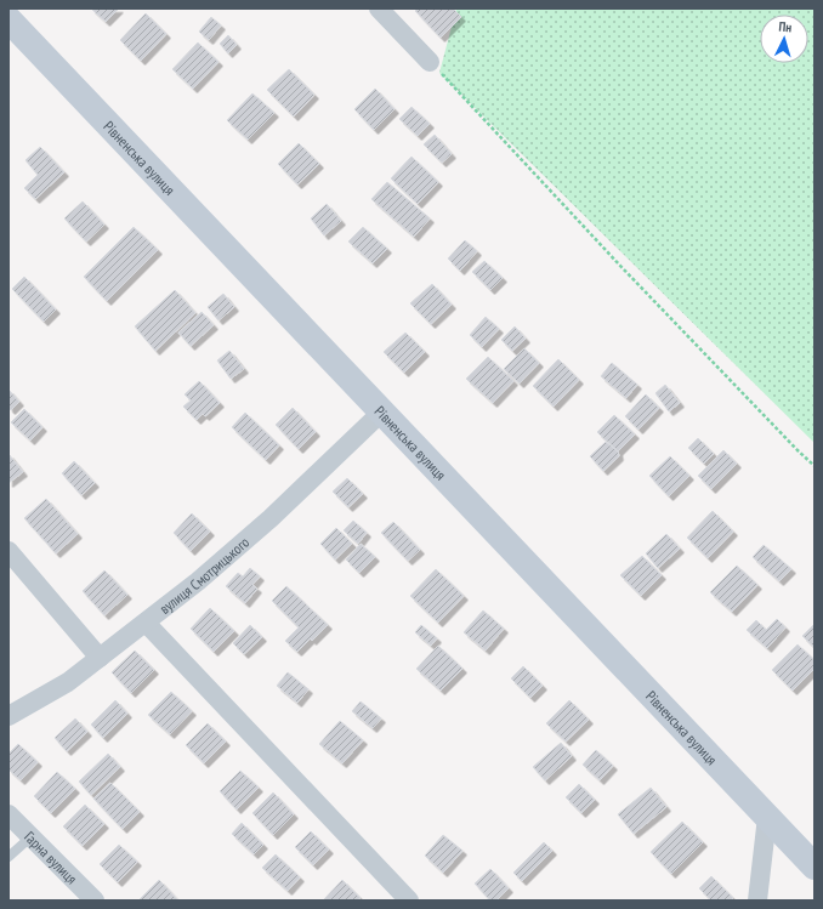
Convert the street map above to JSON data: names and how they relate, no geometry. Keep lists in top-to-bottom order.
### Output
{
  "streets": {
    "main road": ["Рівненська вулиця"],
    "street": ["вулиця Смотрицького", "Гарна вулиця"]
  },
  "crossings": [
    ["Рівненська вулиця", "вулиця Смотрицького"]
  ],
  "north": "top"
}
